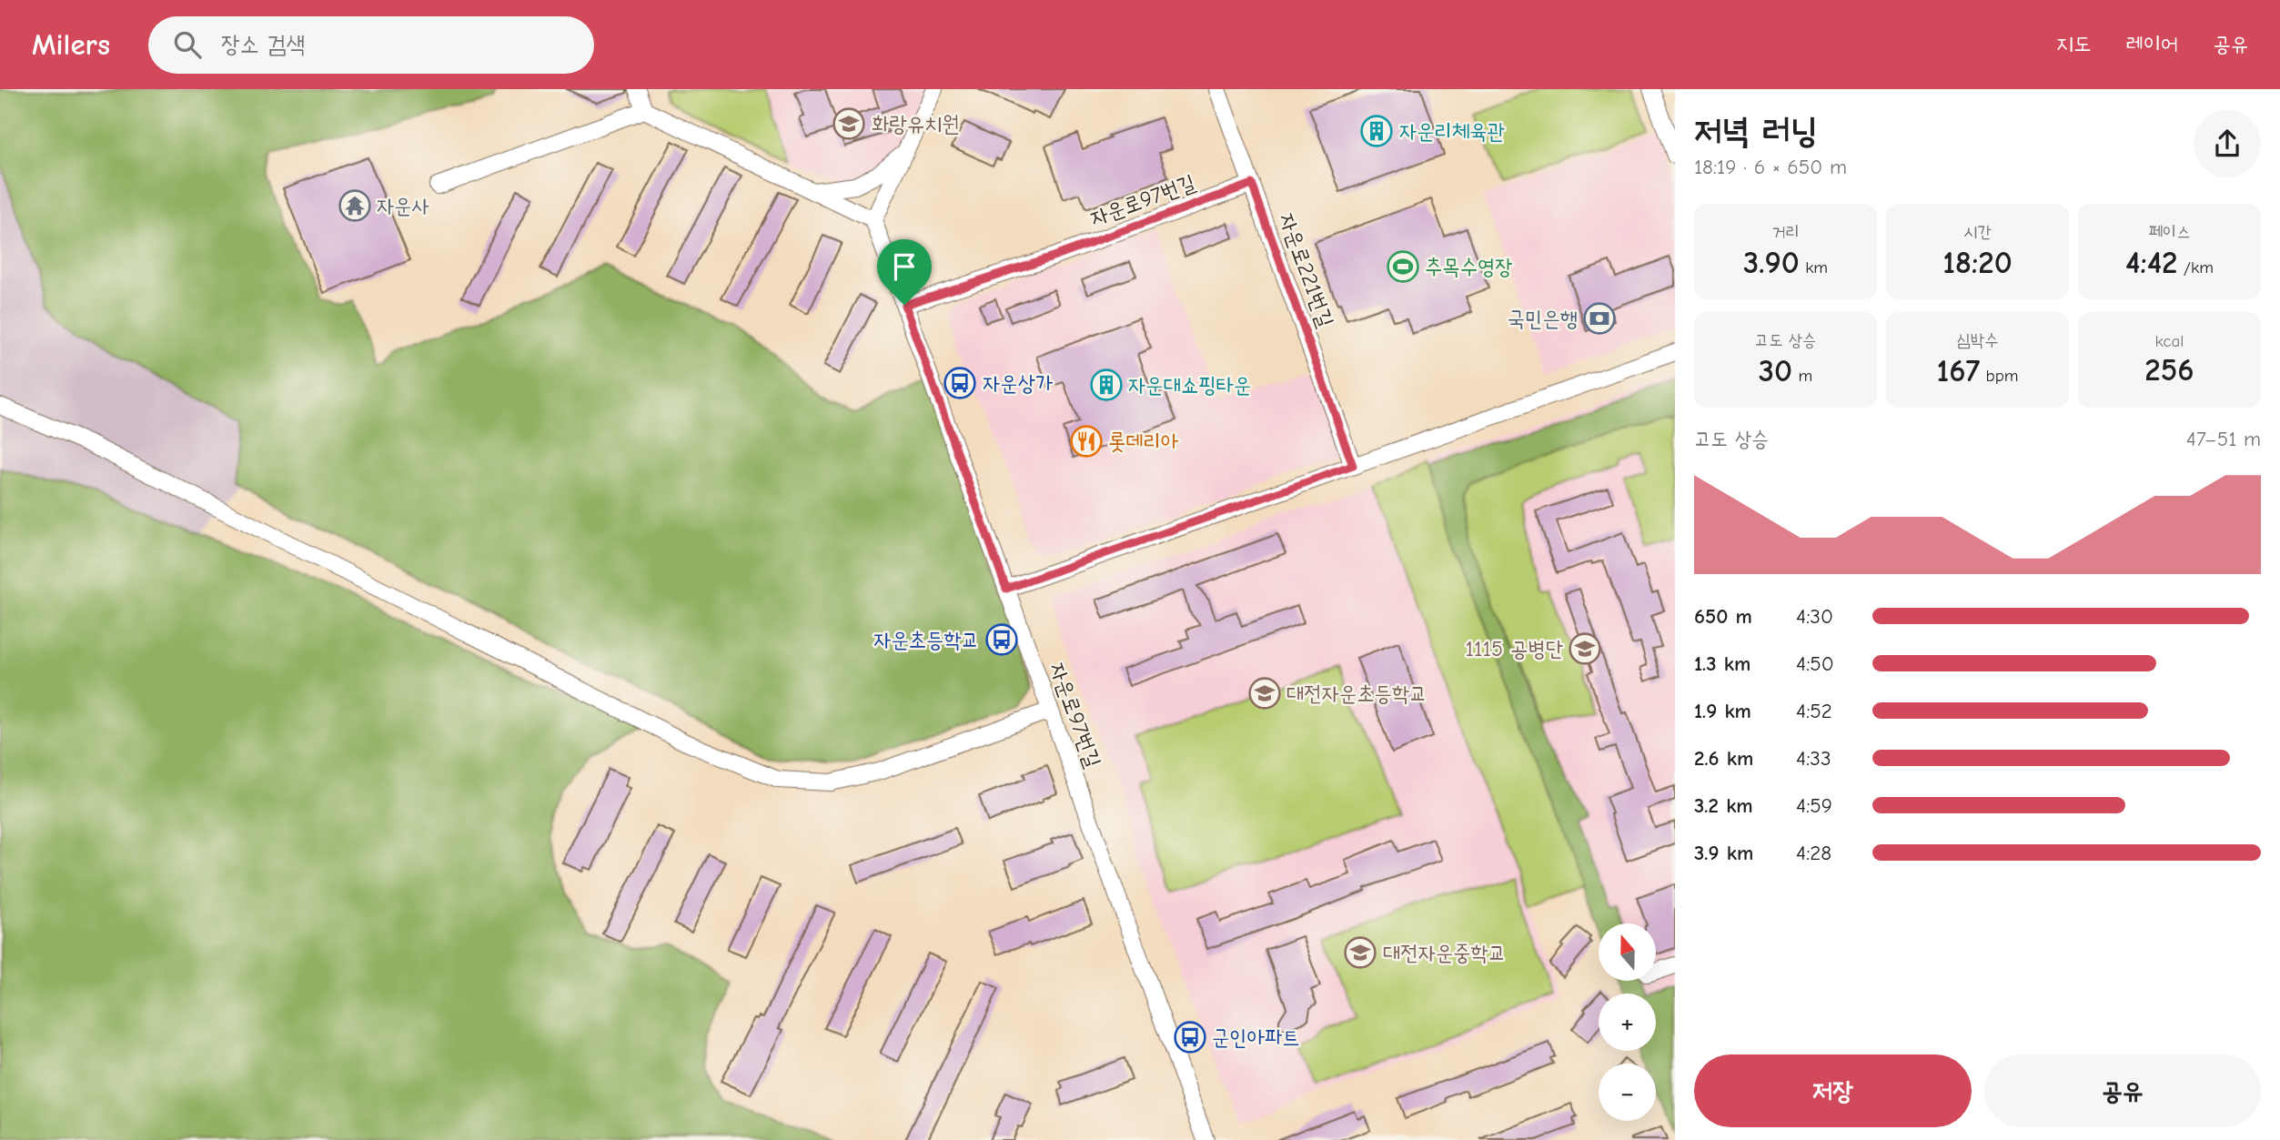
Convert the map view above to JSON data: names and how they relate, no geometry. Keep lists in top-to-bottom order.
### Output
{
  "streets": {
    "street": ["자운로97번길", "자운로221번길"]
  },
  "crossings": [
    ["자운로97번길", "자운로221번길"]
  ],
  "places": {
    "school or university": [
      "화랑유치원",
      "1115 공병단",
      "대전자운초등학교",
      "대전자운중학교"
    ],
    "building": ["자운리체육관", "자운대쇼핑타운"],
    "temple": ["자운사"],
    "sports": ["추목수영장"],
    "bank": ["국민은행"],
    "bus stop": ["자운상가", "자운초등학교", "군인아파트"],
    "restaurant": ["롯데리아"]
  },
  "north": "top",
  "page": {
    "header": "Milers",
    "search": "장소 검색",
    "nav": ["지도", "레이어", "공유"],
    "heading": ["저녁 러닝", "18:19 · 6 × 650 m"],
    "stats": [
      ["거리", "3.90 km"],
      ["시간", "18:20"],
      ["페이스", "4:42 /km"],
      ["고도 상승", "30 m"],
      ["심박수", "167 bpm"],
      ["kcal", "256"]
    ],
    "chart": ["고도 상승", "47–51 m"],
    "list": [
      {
        "name": "650 m",
        "note": "4:30"
      },
      {
        "name": "1.3 km",
        "note": "4:50"
      },
      {
        "name": "1.9 km",
        "note": "4:52"
      },
      {
        "name": "2.6 km",
        "note": "4:33"
      },
      {
        "name": "3.2 km",
        "note": "4:59"
      },
      {
        "name": "3.9 km",
        "note": "4:28"
      }
    ],
    "map_buttons": ["+", "−"],
    "buttons": ["저장", "공유"]
  }
}
